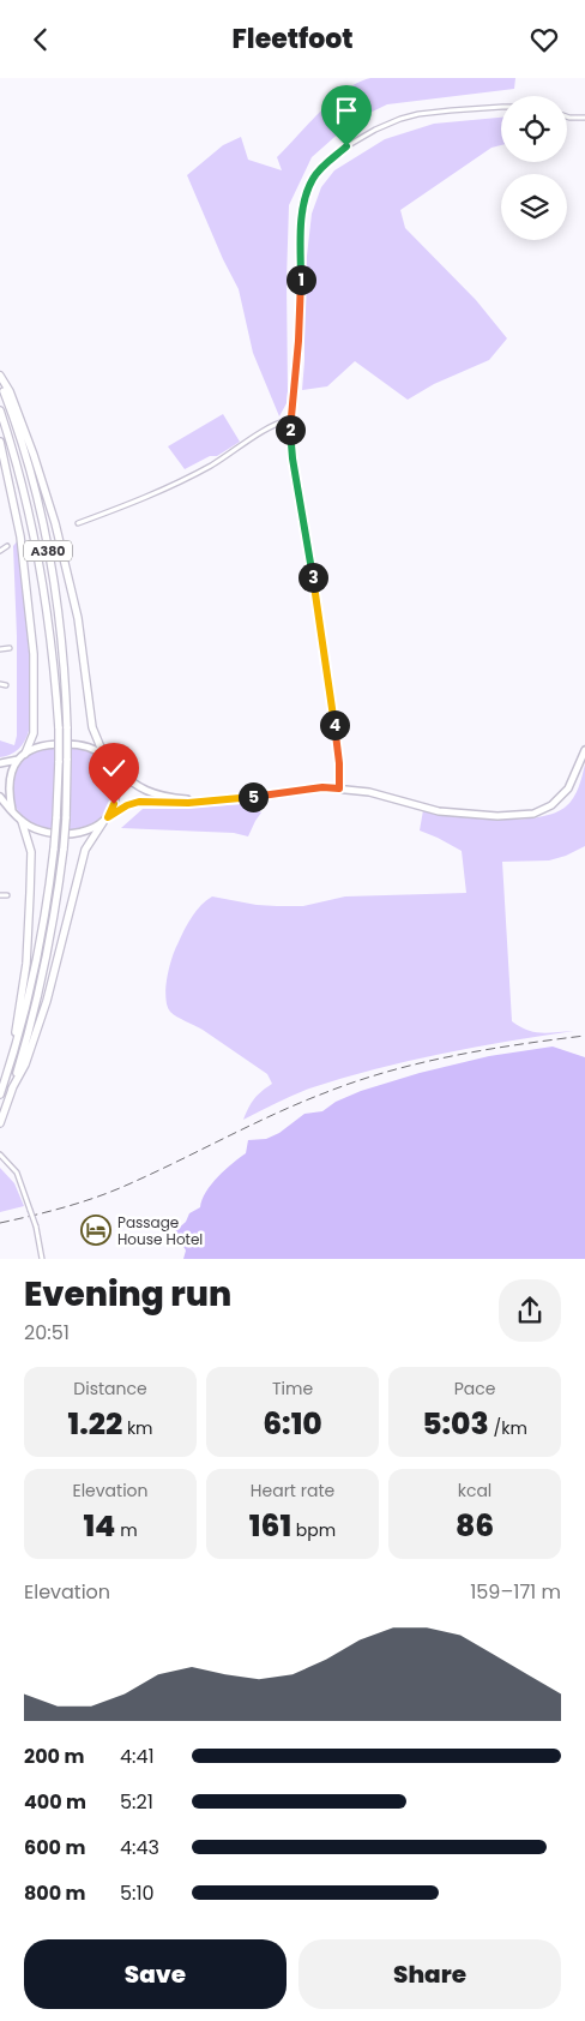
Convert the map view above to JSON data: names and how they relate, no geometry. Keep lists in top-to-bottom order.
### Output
{
  "streets": {
    "highway": ["A380"]
  },
  "places": {
    "hotel": ["Passage House Hotel"]
  },
  "page": {
    "header": "Fleetfoot",
    "pins": [
      "1",
      "2",
      "3",
      "4",
      "5"
    ],
    "heading": ["Evening run", "20:51"],
    "stats": [
      ["Distance", "1.22 km"],
      ["Time", "6:10"],
      ["Pace", "5:03 /km"],
      ["Elevation", "14 m"],
      ["Heart rate", "161 bpm"],
      ["kcal", "86"]
    ],
    "chart": ["Elevation", "159–171 m"],
    "list": [
      {
        "name": "200 m",
        "note": "4:41"
      },
      {
        "name": "400 m",
        "note": "5:21"
      },
      {
        "name": "600 m",
        "note": "4:43"
      },
      {
        "name": "800 m",
        "note": "5:10"
      }
    ],
    "buttons": ["Save", "Share"]
  }
}
